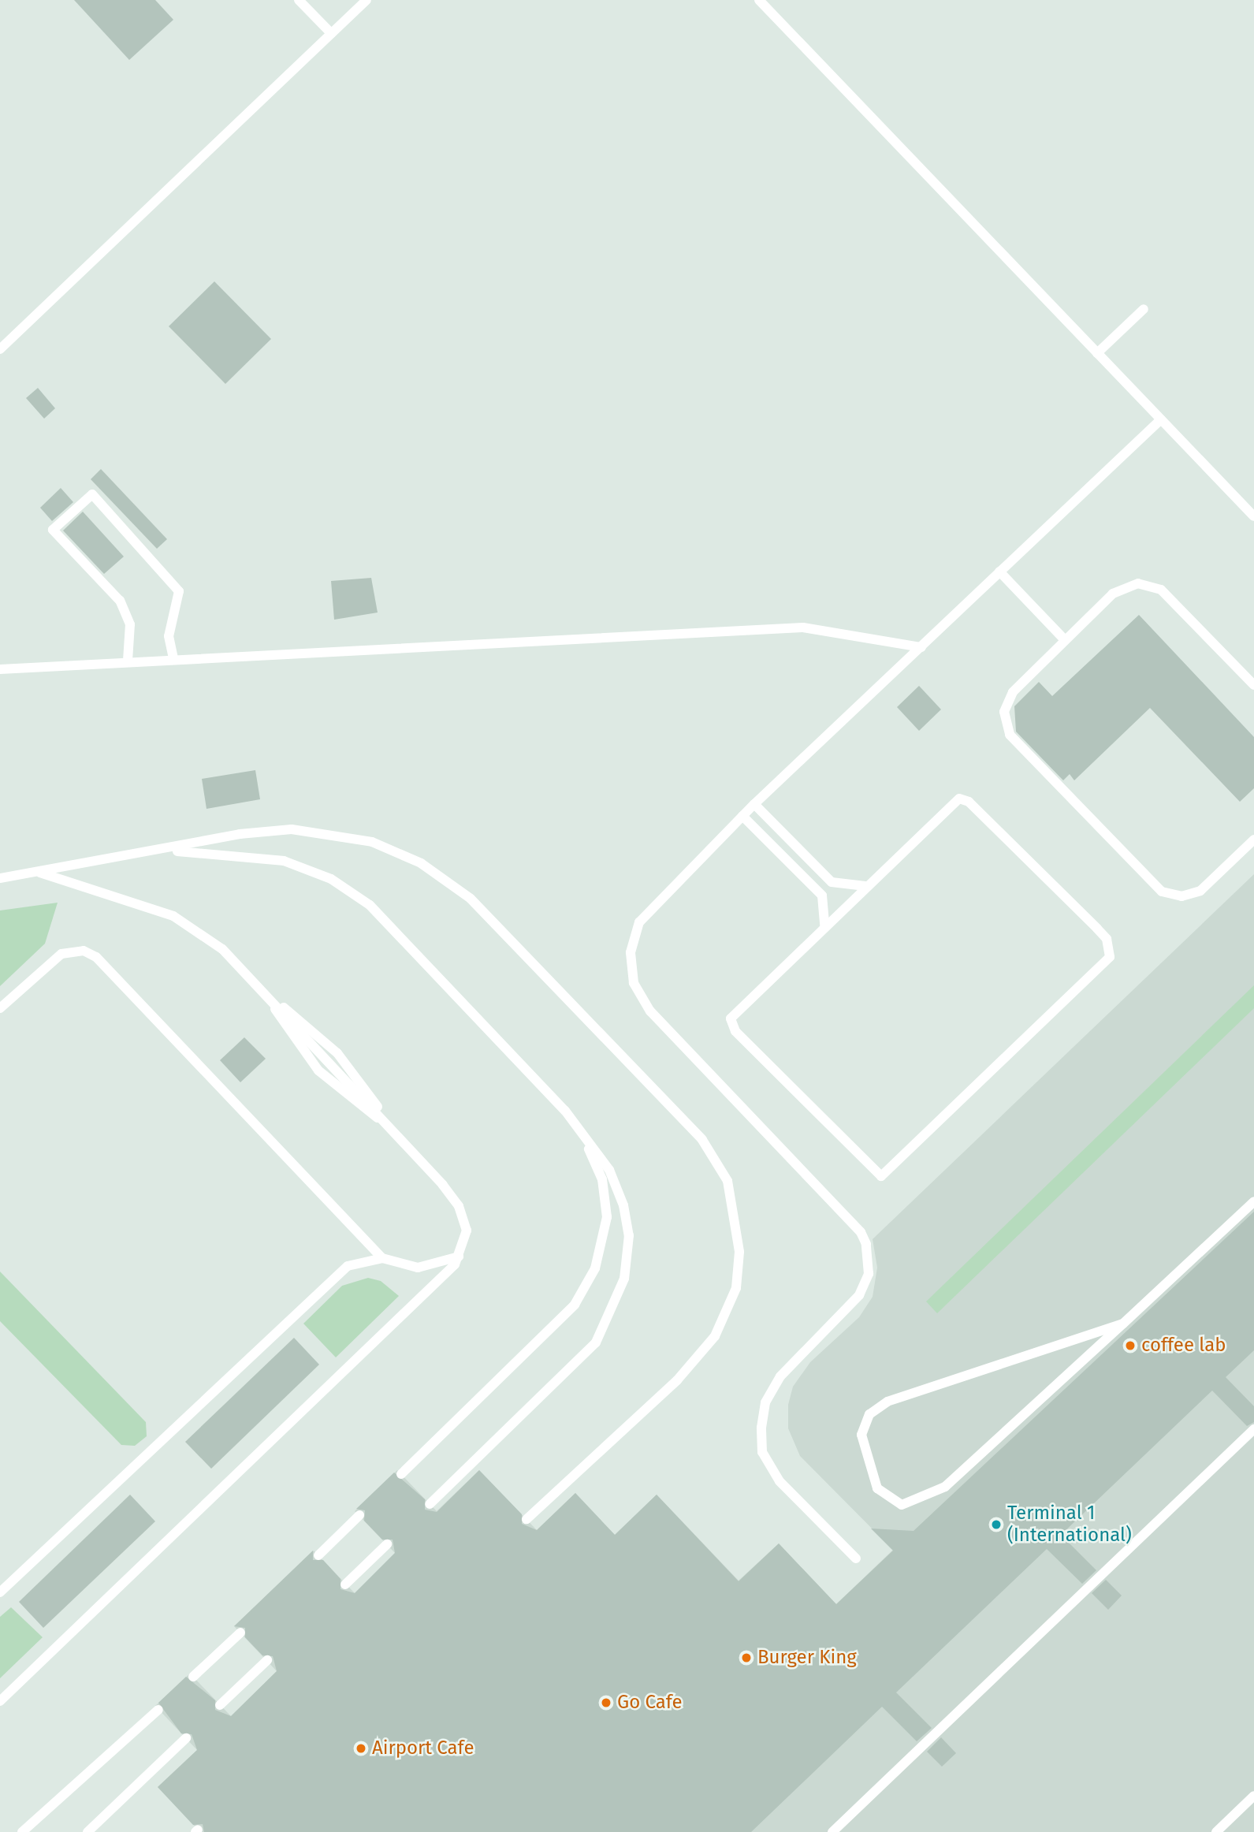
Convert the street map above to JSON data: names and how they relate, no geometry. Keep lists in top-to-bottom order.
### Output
{
  "places": [
    "coffee lab",
    "Terminal 1 (International)",
    "Burger King",
    "Go Cafe",
    "Airport Cafe"
  ]
}
